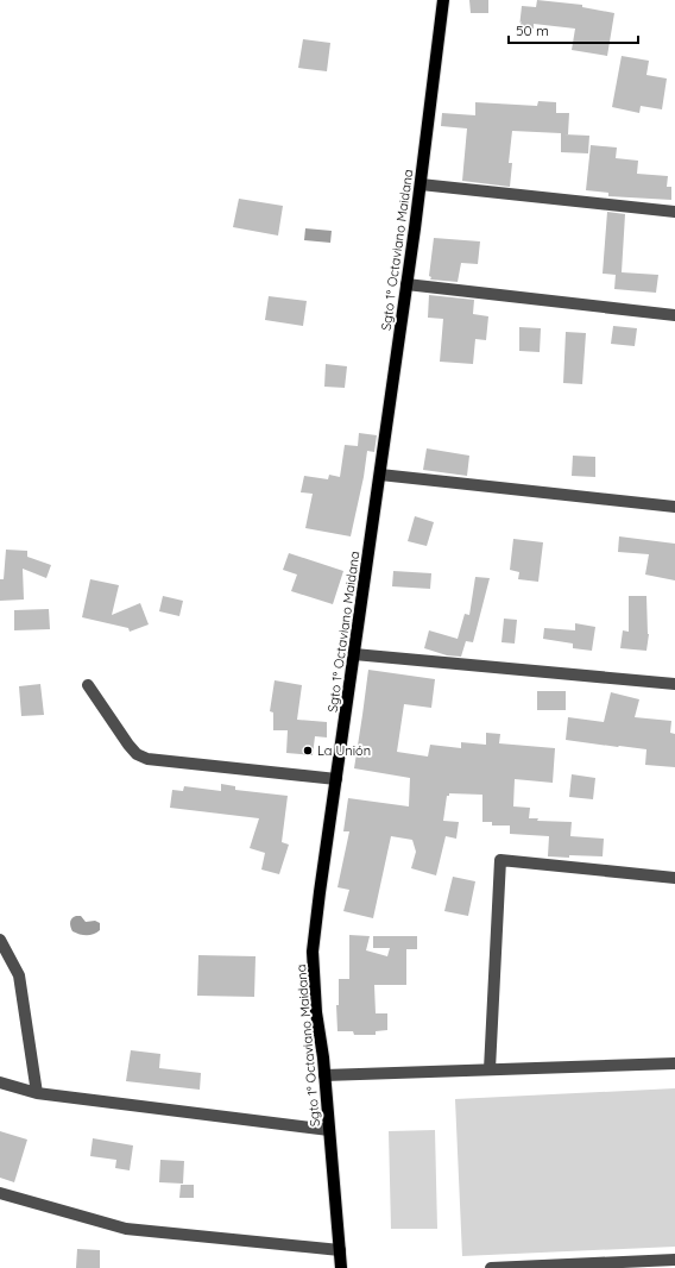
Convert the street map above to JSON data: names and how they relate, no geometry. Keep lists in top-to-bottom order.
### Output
{
  "streets": {
    "main road": ["Sgto 1° Octaviano Maidana"]
  },
  "places": ["La Unión"],
  "scale_bar": "50 m"
}
